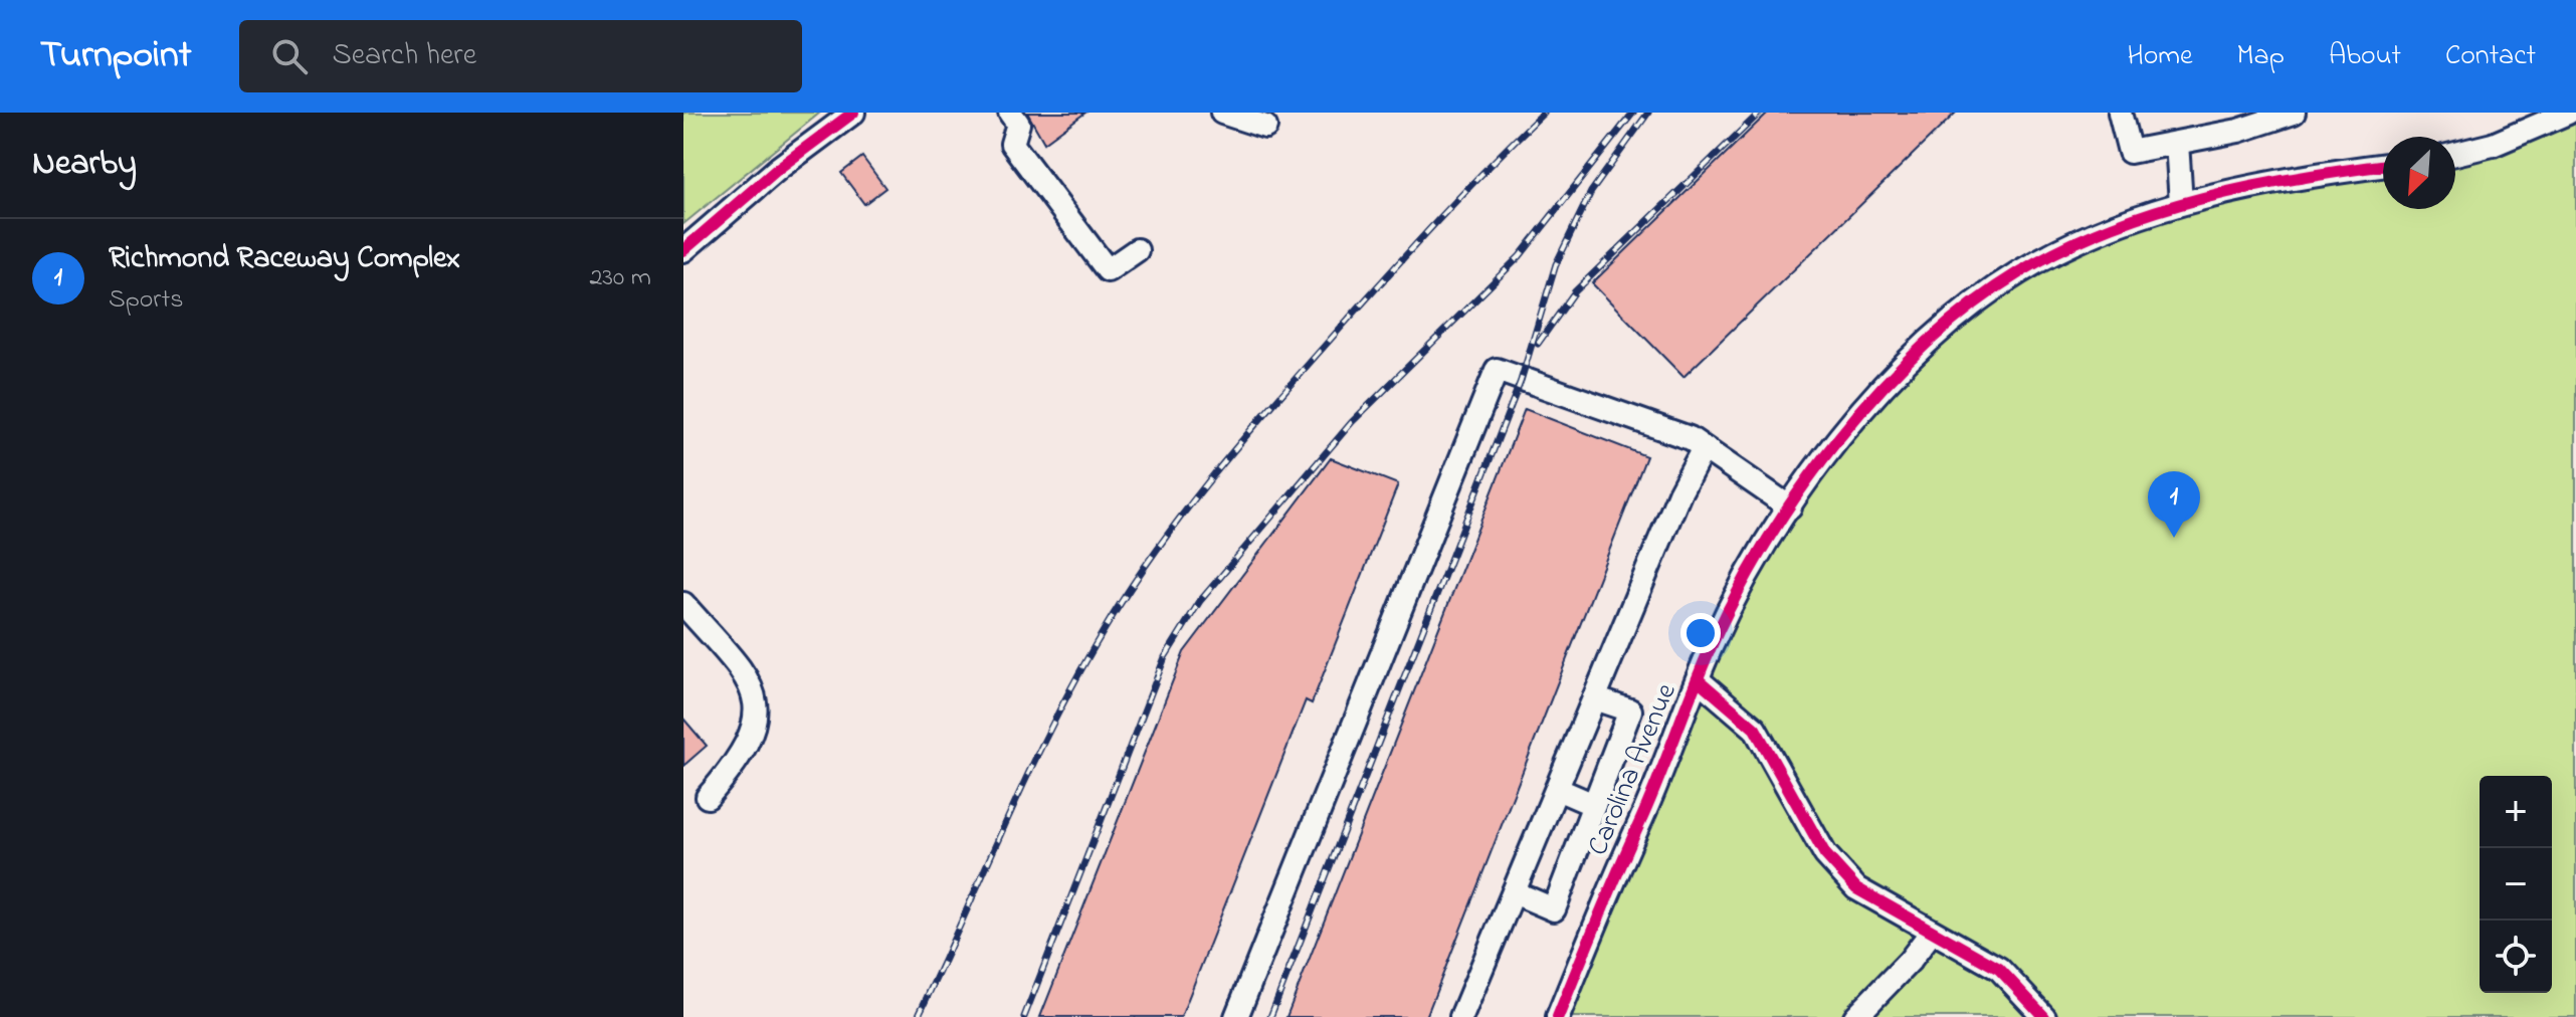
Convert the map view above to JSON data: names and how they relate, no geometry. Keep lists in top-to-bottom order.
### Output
{
  "streets": {
    "street": ["Carolina Avenue"]
  },
  "north": "bottom left",
  "page": {
    "header": "Turnpoint",
    "search": "Search here",
    "nav": [
      "Home",
      "Map",
      "About",
      "Contact"
    ],
    "heading": "Nearby",
    "list": [
      {
        "mark": "1",
        "name": "Richmond Raceway Complex",
        "note": "Sports",
        "value": "230 m"
      }
    ],
    "pins": "1",
    "map_buttons": ["+", "−"]
  }
}
